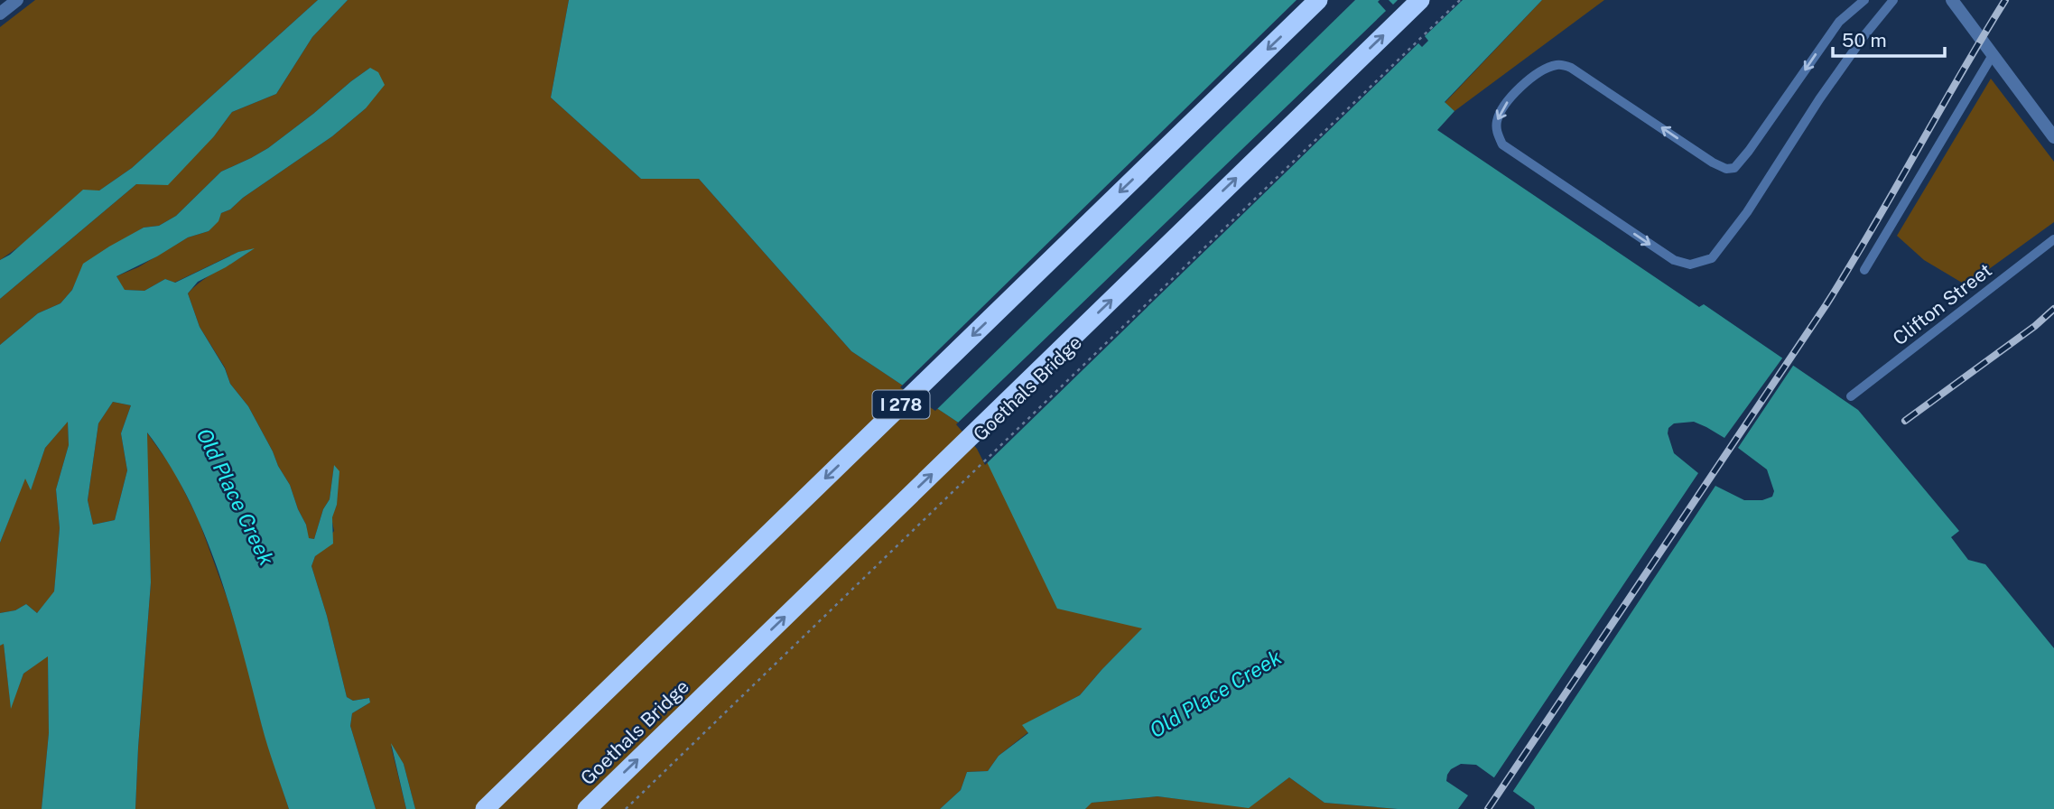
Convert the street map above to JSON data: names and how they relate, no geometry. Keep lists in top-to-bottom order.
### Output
{
  "streets": {
    "highway": ["Goethals Bridge", "I 278"],
    "lane": ["Clifton Street"]
  },
  "water": ["Old Place Creek"],
  "scale_bar": "50 m"
}
